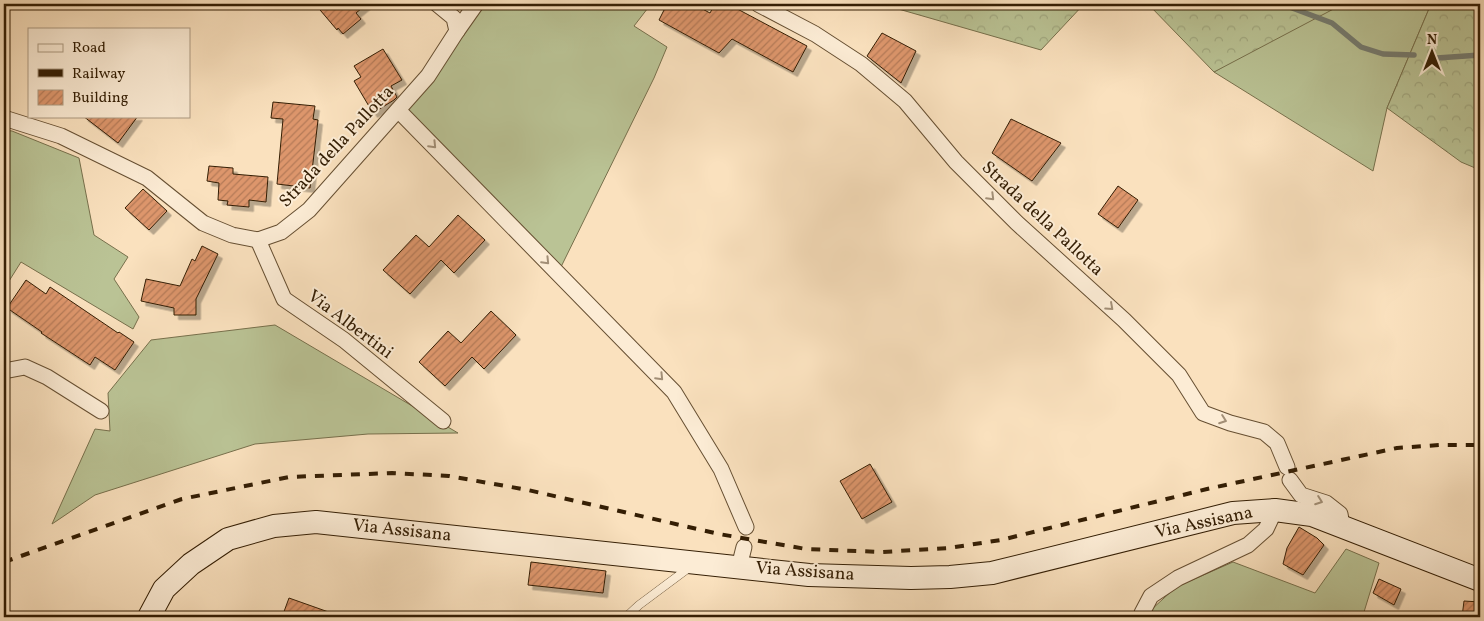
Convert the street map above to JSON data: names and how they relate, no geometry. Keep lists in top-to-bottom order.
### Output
{
  "streets": {
    "main road": ["Via Assisana"],
    "street": ["Strada della Pallotta", "Via Albertini"]
  },
  "crossings": [
    ["Strada della Pallotta", "Via Albertini"],
    ["Strada della Pallotta", "Via Assisana"]
  ],
  "one_way": ["Strada della Pallotta"],
  "legend": ["Road", "Railway", "Building"],
  "north": "top"
}
